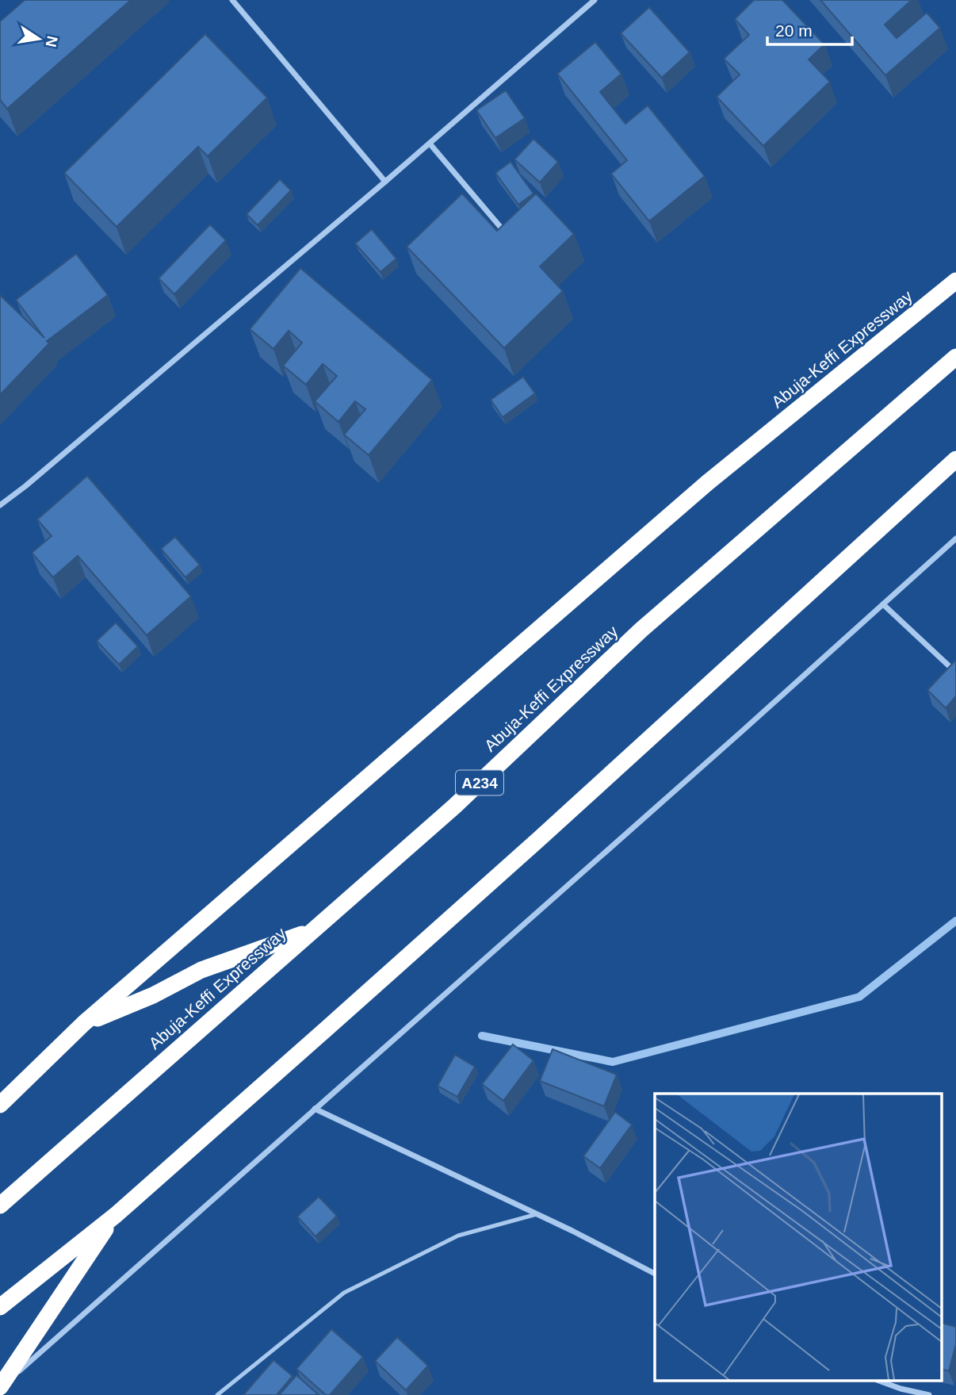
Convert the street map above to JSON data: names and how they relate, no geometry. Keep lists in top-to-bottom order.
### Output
{
  "streets": {
    "highway": ["Abuja-Keffi Expressway", "A234"]
  },
  "scale_bar": "20 m",
  "north": "right"
}
